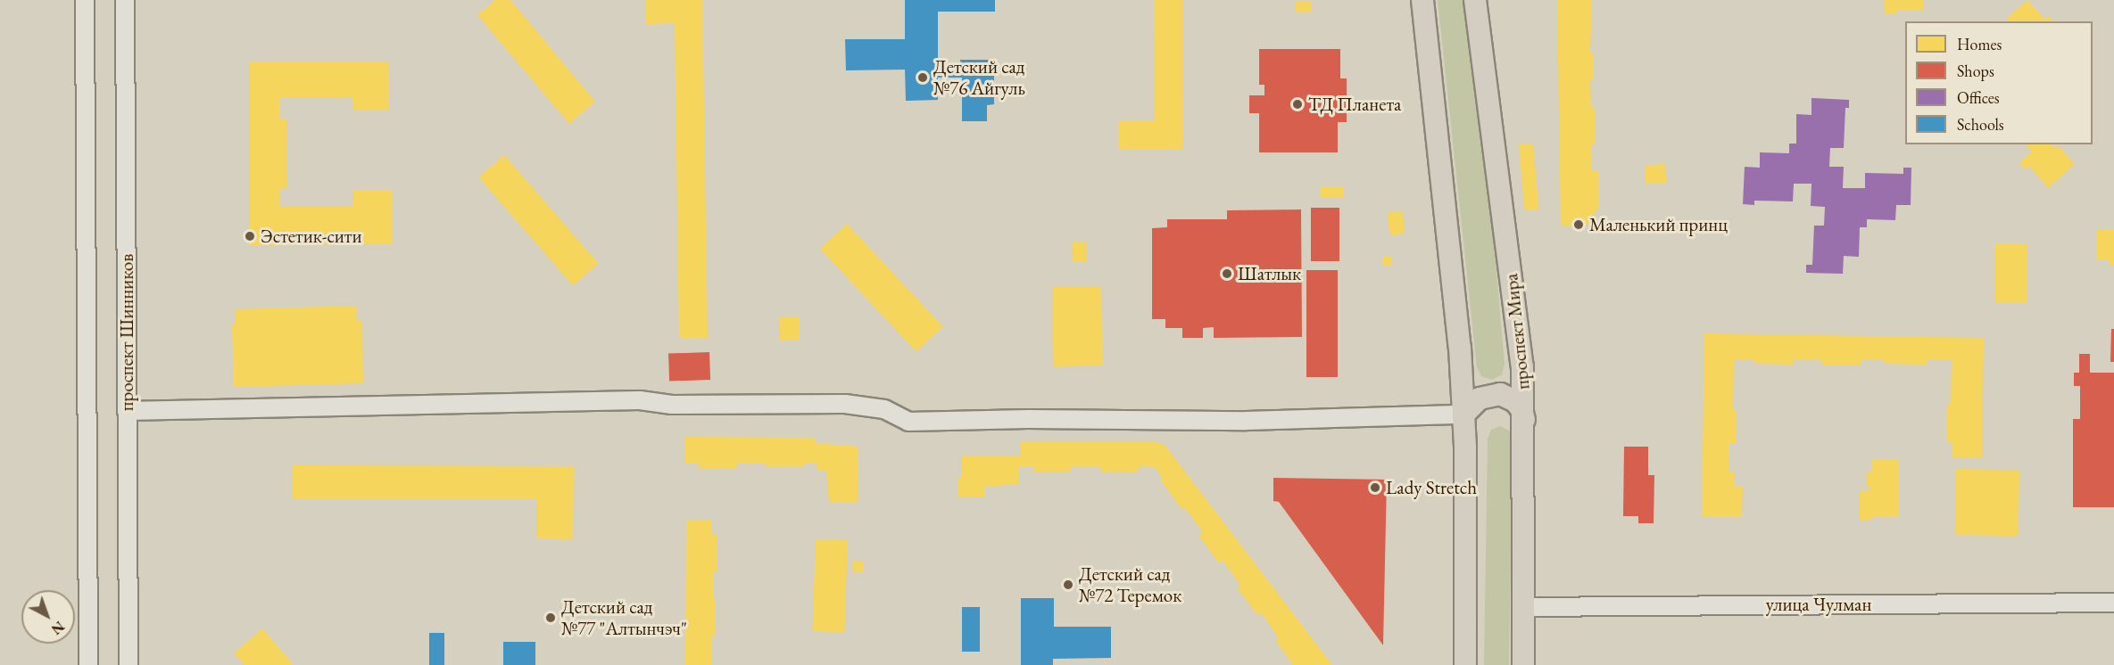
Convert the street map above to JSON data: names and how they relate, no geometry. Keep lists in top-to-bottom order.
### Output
{
  "streets": {
    "main road": ["проспект Мира"],
    "street": ["проспект Шинников", "улица Чулман"]
  },
  "crossings": [
    ["проспект Мира", "улица Чулман"]
  ],
  "places": [
    "Детский сад №76 Айгуль",
    "ТД Планета",
    "Маленький принц",
    "Эстетик-сити",
    "Шатлык",
    "Lady Stretch",
    "Детский сад №72 Теремок",
    "Детский сад №77 \"Алтынчэч\""
  ],
  "legend": [
    "Homes",
    "Shops",
    "Offices",
    "Schools"
  ],
  "north": "bottom right"
}
